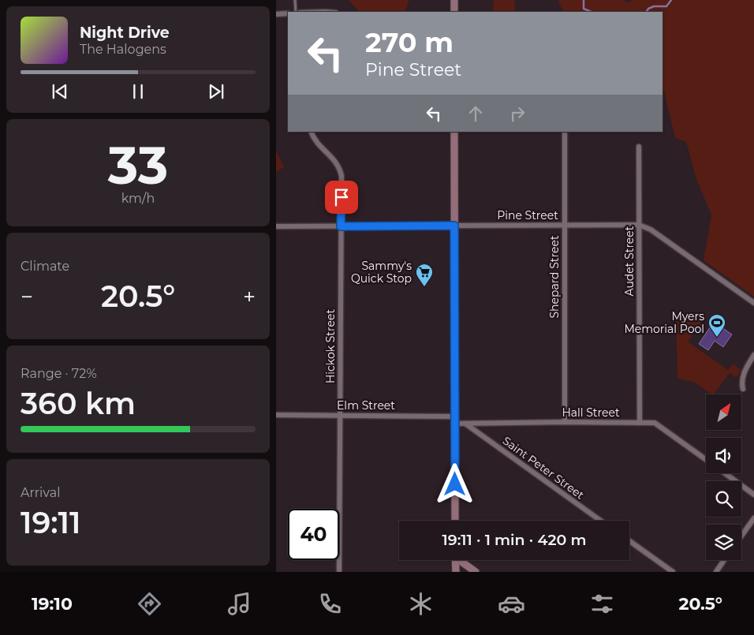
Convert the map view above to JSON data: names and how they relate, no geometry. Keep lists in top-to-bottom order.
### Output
{
  "streets": {
    "street": [
      "Pine Street",
      "Audet Street",
      "Shepard Street",
      "Hickok Street",
      "Elm Street",
      "Hall Street",
      "Saint Peter Street"
    ]
  },
  "crossings": [
    ["Pine Street", "Audet Street"],
    ["Pine Street", "Shepard Street"],
    ["Pine Street", "Hickok Street"],
    ["Audet Street", "Hall Street"],
    ["Shepard Street", "Hall Street"],
    ["Hickok Street", "Elm Street"],
    ["Elm Street", "Hall Street"],
    ["Hall Street", "Saint Peter Street"]
  ],
  "places": {
    "supermarket": ["Sammy's Quick Stop"],
    "sports": ["Myers Memorial Pool"]
  },
  "north": "top right",
  "page": {
    "turn": ["270 m", "Pine Street"],
    "song": ["Night Drive", "The Halogens"],
    "tile": [
      ["33", "km/h"],
      "Climate",
      ["Range · 72%", "360 km"],
      ["Arrival", "19:11"]
    ],
    "heat": ["−", "20.5°", "+"],
    "limit": "40",
    "trip": "19:11 · 1 min · 420 m",
    "tabs": ["19:10", "20.5°"]
  }
}
